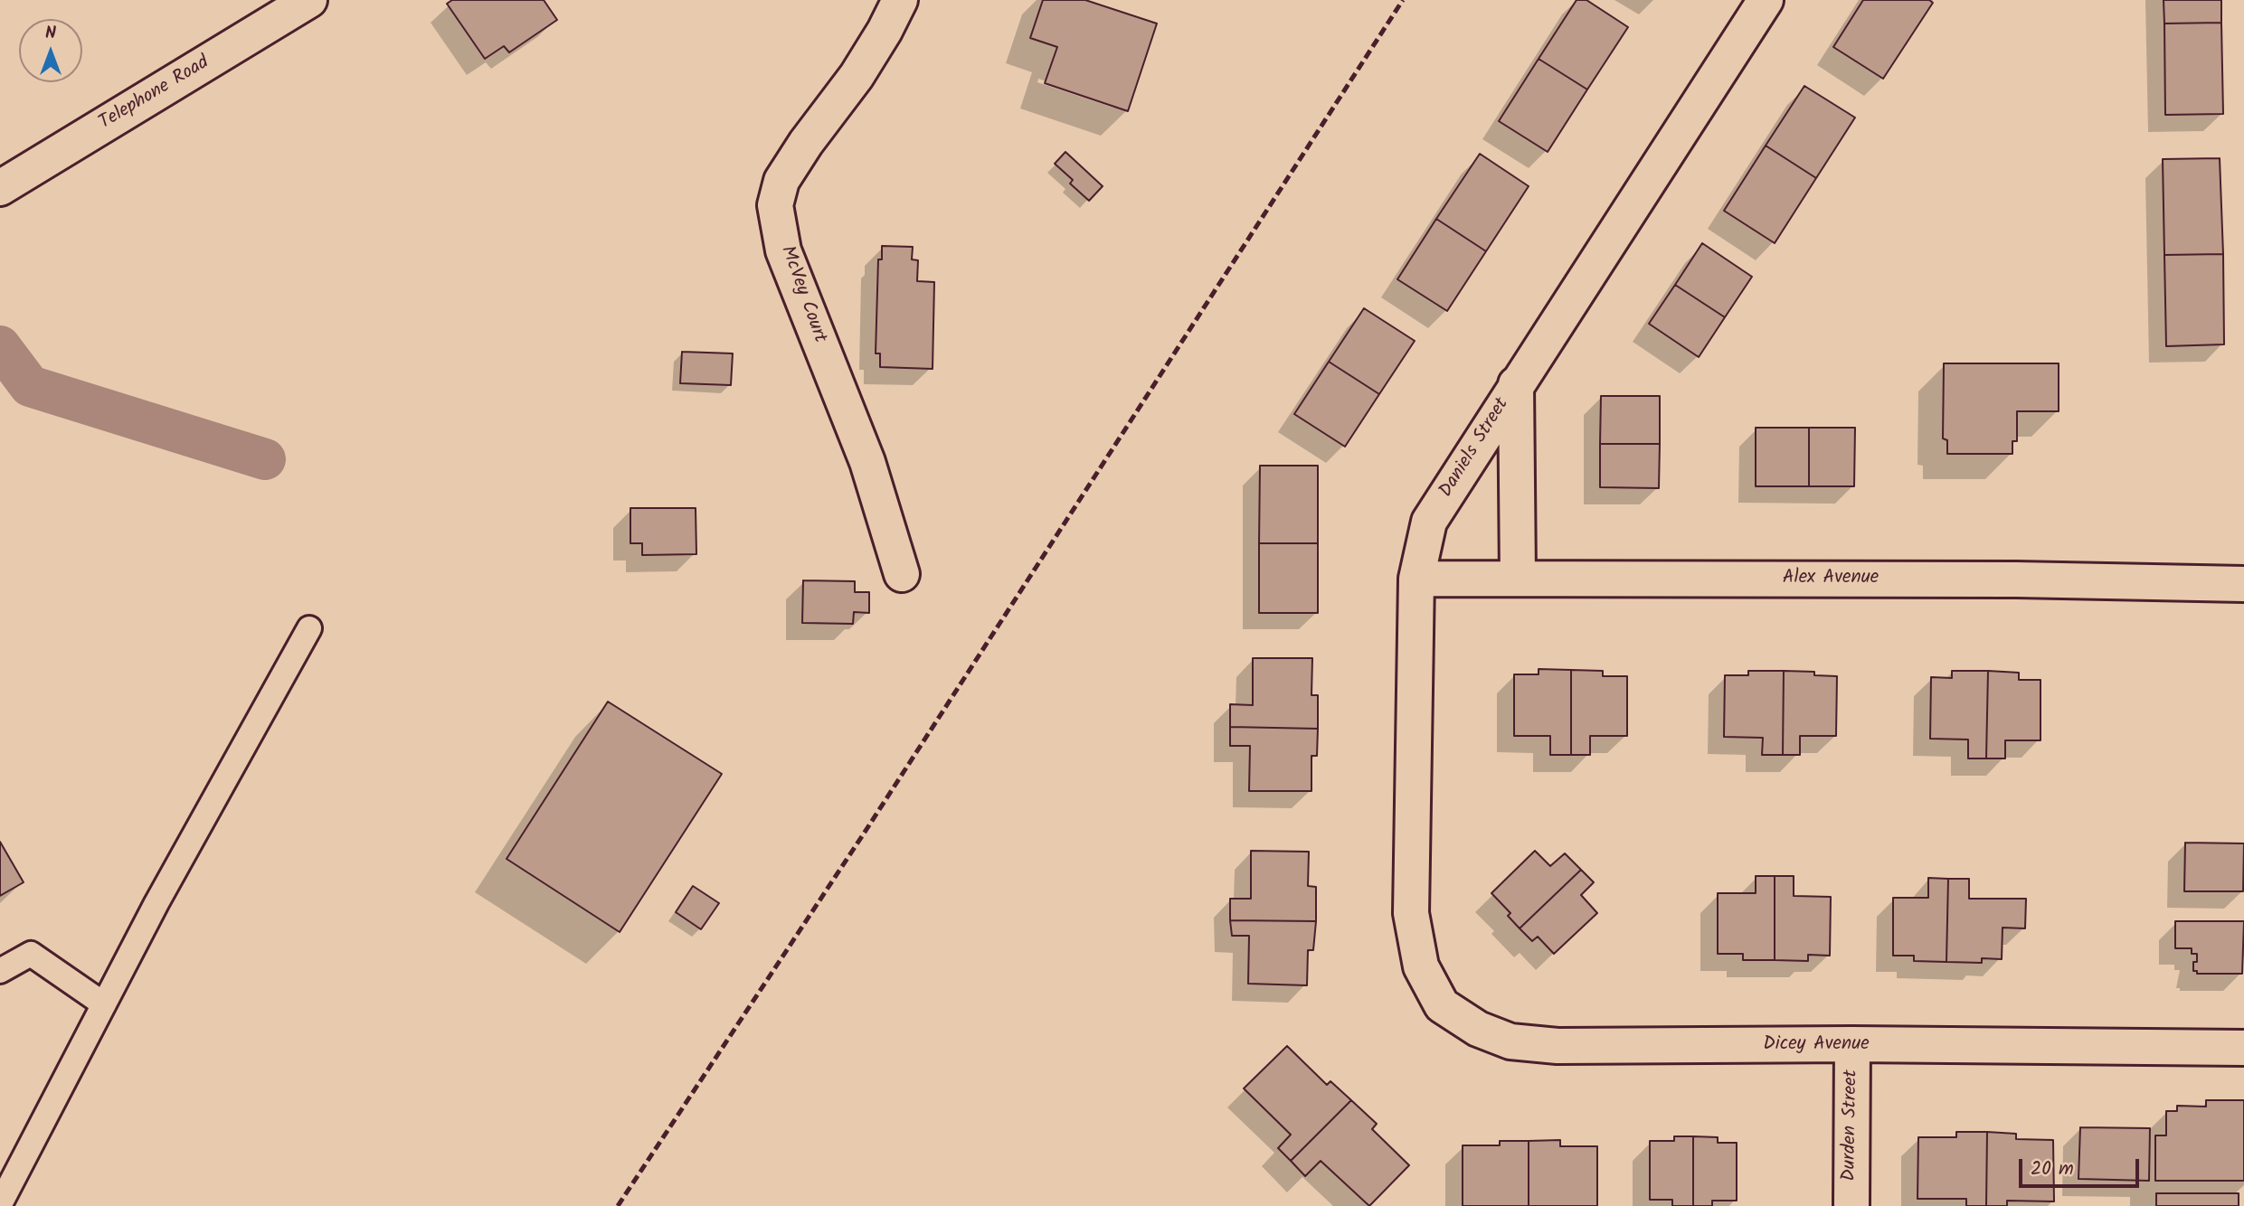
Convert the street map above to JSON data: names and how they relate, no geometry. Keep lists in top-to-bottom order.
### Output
{
  "streets": {
    "street": [
      "Telephone Road",
      "McVey Court",
      "Daniels Street",
      "Alex Avenue",
      "Dicey Avenue",
      "Durden Street"
    ]
  },
  "crossings": [
    ["Daniels Street", "Alex Avenue"],
    ["Daniels Street", "Dicey Avenue"],
    ["Dicey Avenue", "Durden Street"]
  ],
  "scale_bar": "20 m",
  "north": "top"
}
